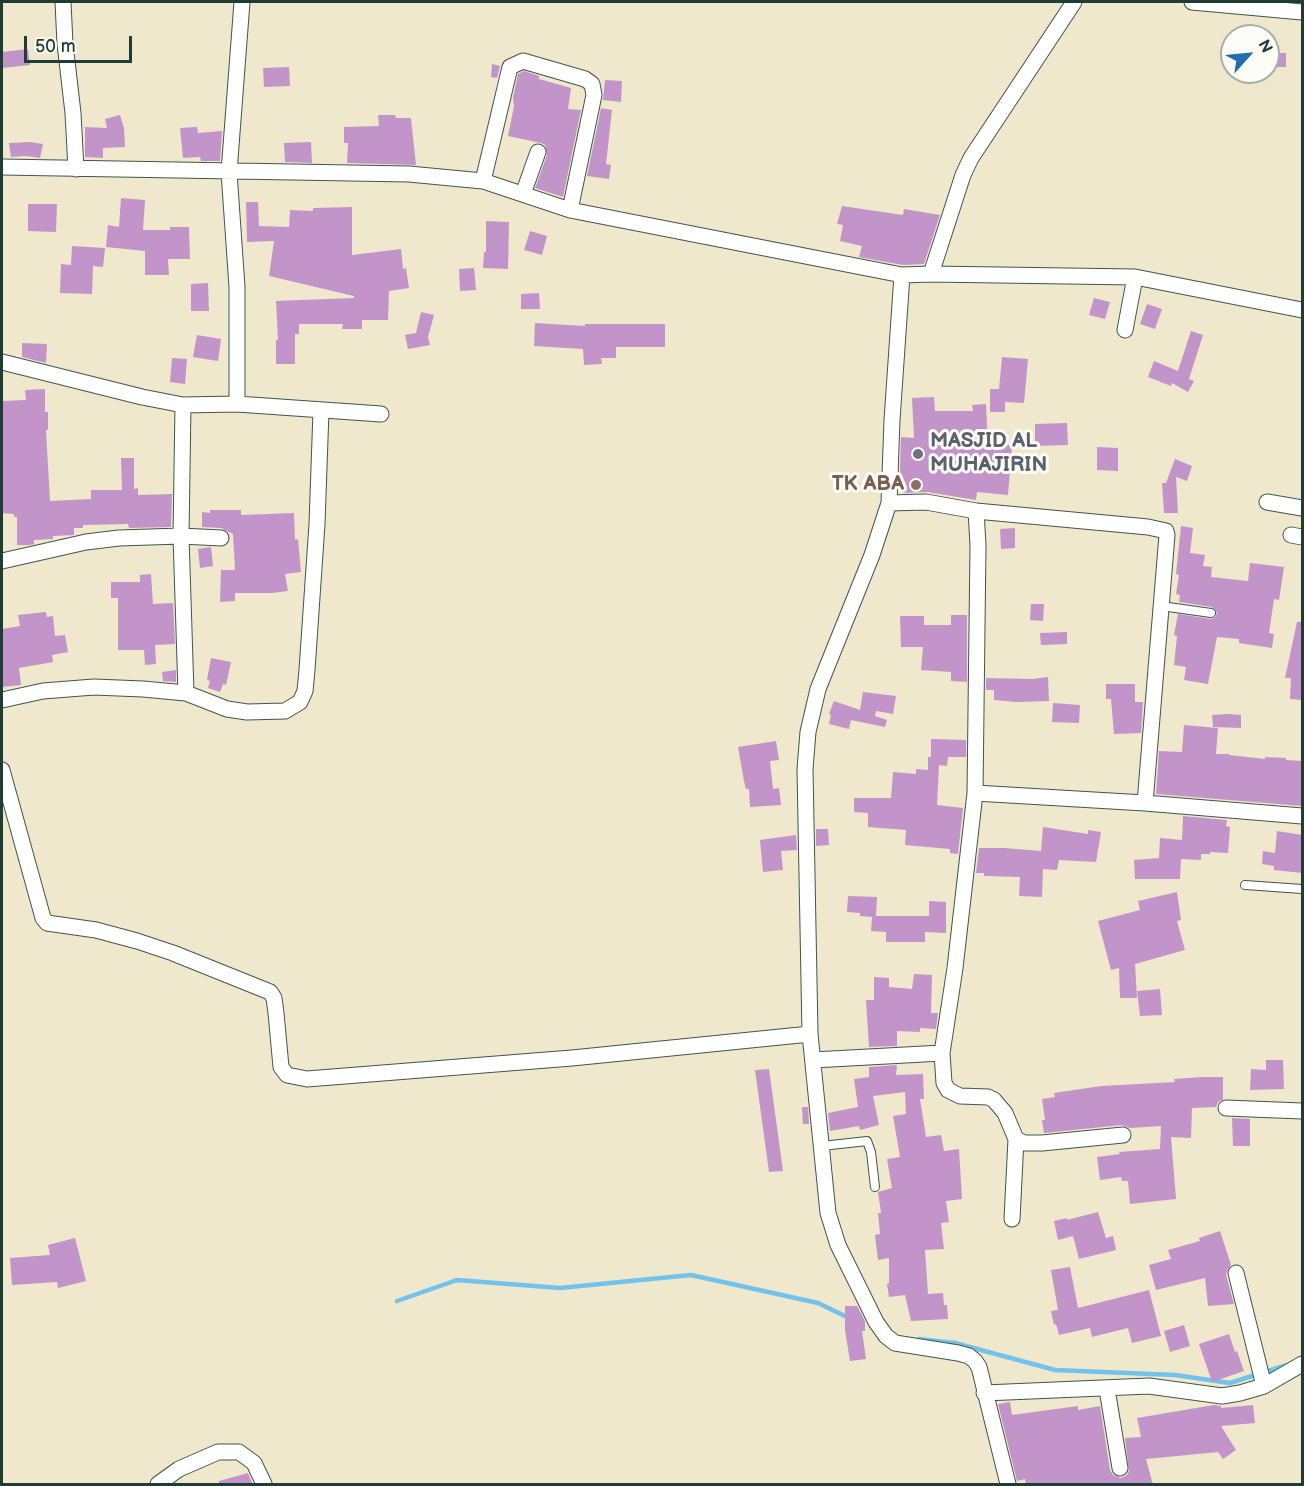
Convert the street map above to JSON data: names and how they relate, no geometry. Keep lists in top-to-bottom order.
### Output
{
  "places": ["MASJID AL MUHAJIRIN", "TK ABA"],
  "scale_bar": "50 m",
  "north": "top right"
}
